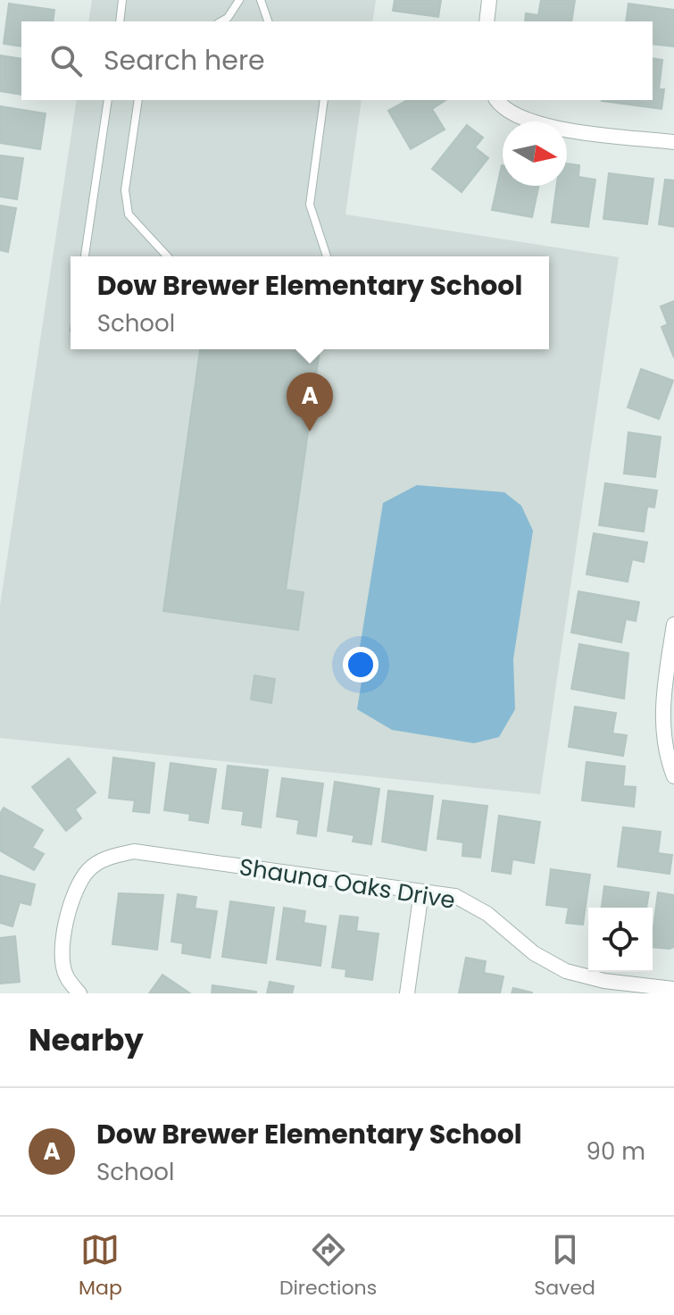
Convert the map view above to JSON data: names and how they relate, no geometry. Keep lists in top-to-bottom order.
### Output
{
  "streets": {
    "street": ["Shauna Oaks Drive"]
  },
  "north": "right",
  "page": {
    "search": "Search here",
    "popup": ["Dow Brewer Elementary School", "School"],
    "pins": "A",
    "heading": "Nearby",
    "list": [
      {
        "mark": "A",
        "name": "Dow Brewer Elementary School",
        "note": "School",
        "value": "90 m"
      }
    ],
    "nav": ["Map", "Directions", "Saved"]
  }
}
